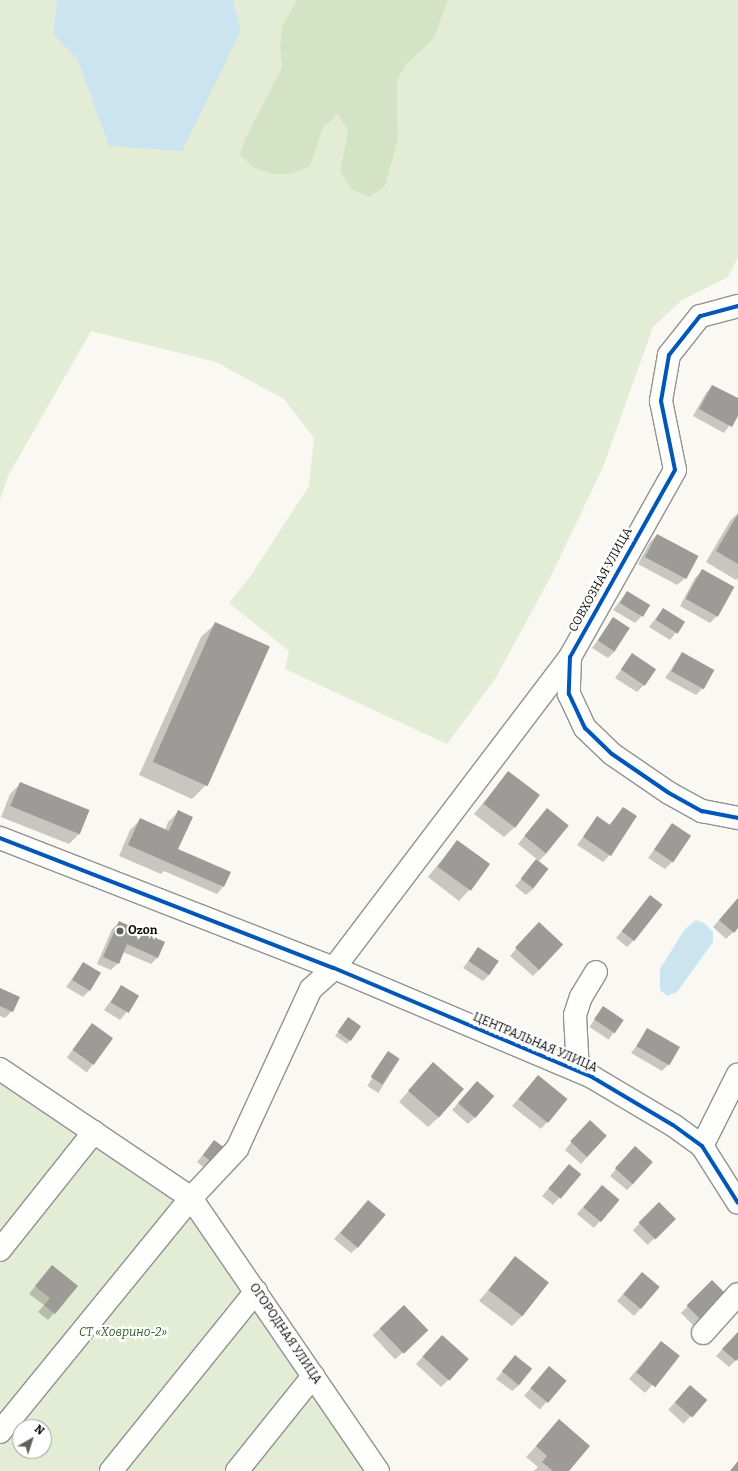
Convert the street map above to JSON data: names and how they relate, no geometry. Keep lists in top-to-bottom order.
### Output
{
  "streets": {
    "street": ["СОВХОЗНАЯ УЛИЦА", "ЦЕНТРАЛЬНАЯ УЛИЦА", "ОГОРОДНАЯ УЛИЦА"]
  },
  "parks": ["СТ «Ховрино-2»"],
  "places": ["Ozon"],
  "north": "top right"
}
